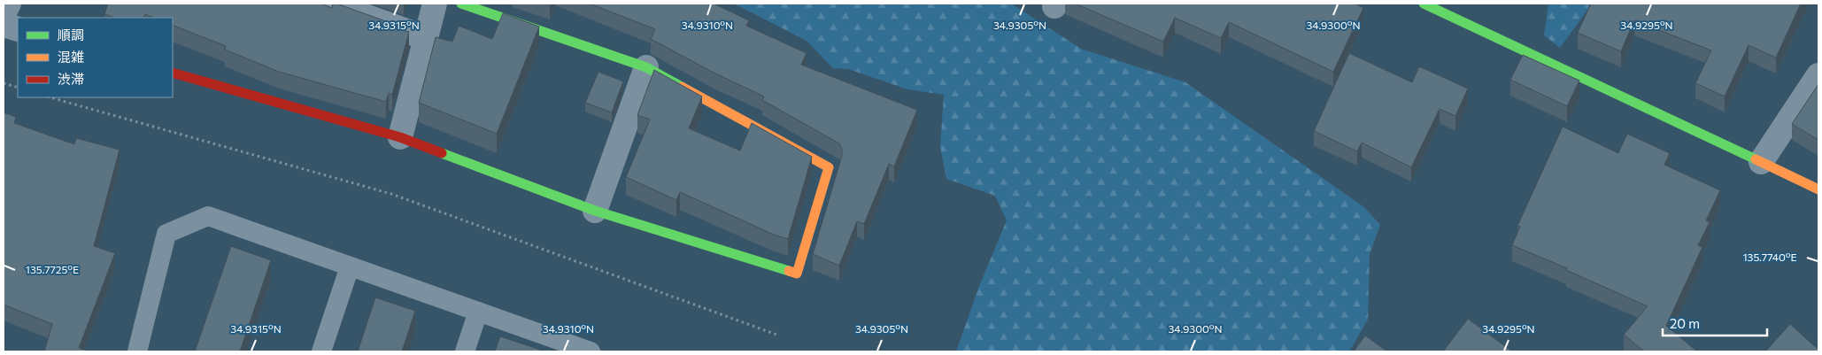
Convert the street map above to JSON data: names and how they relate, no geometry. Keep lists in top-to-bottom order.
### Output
{
  "legend": ["順調", "混雑", "渋滞"],
  "scale_bar": "20 m",
  "coordinates": [
    "34.9295°N",
    "34.9315°N",
    "34.9310°N",
    "34.9305°N",
    "34.9300°N",
    "135.7740°E",
    "135.7725°E"
  ]
}
